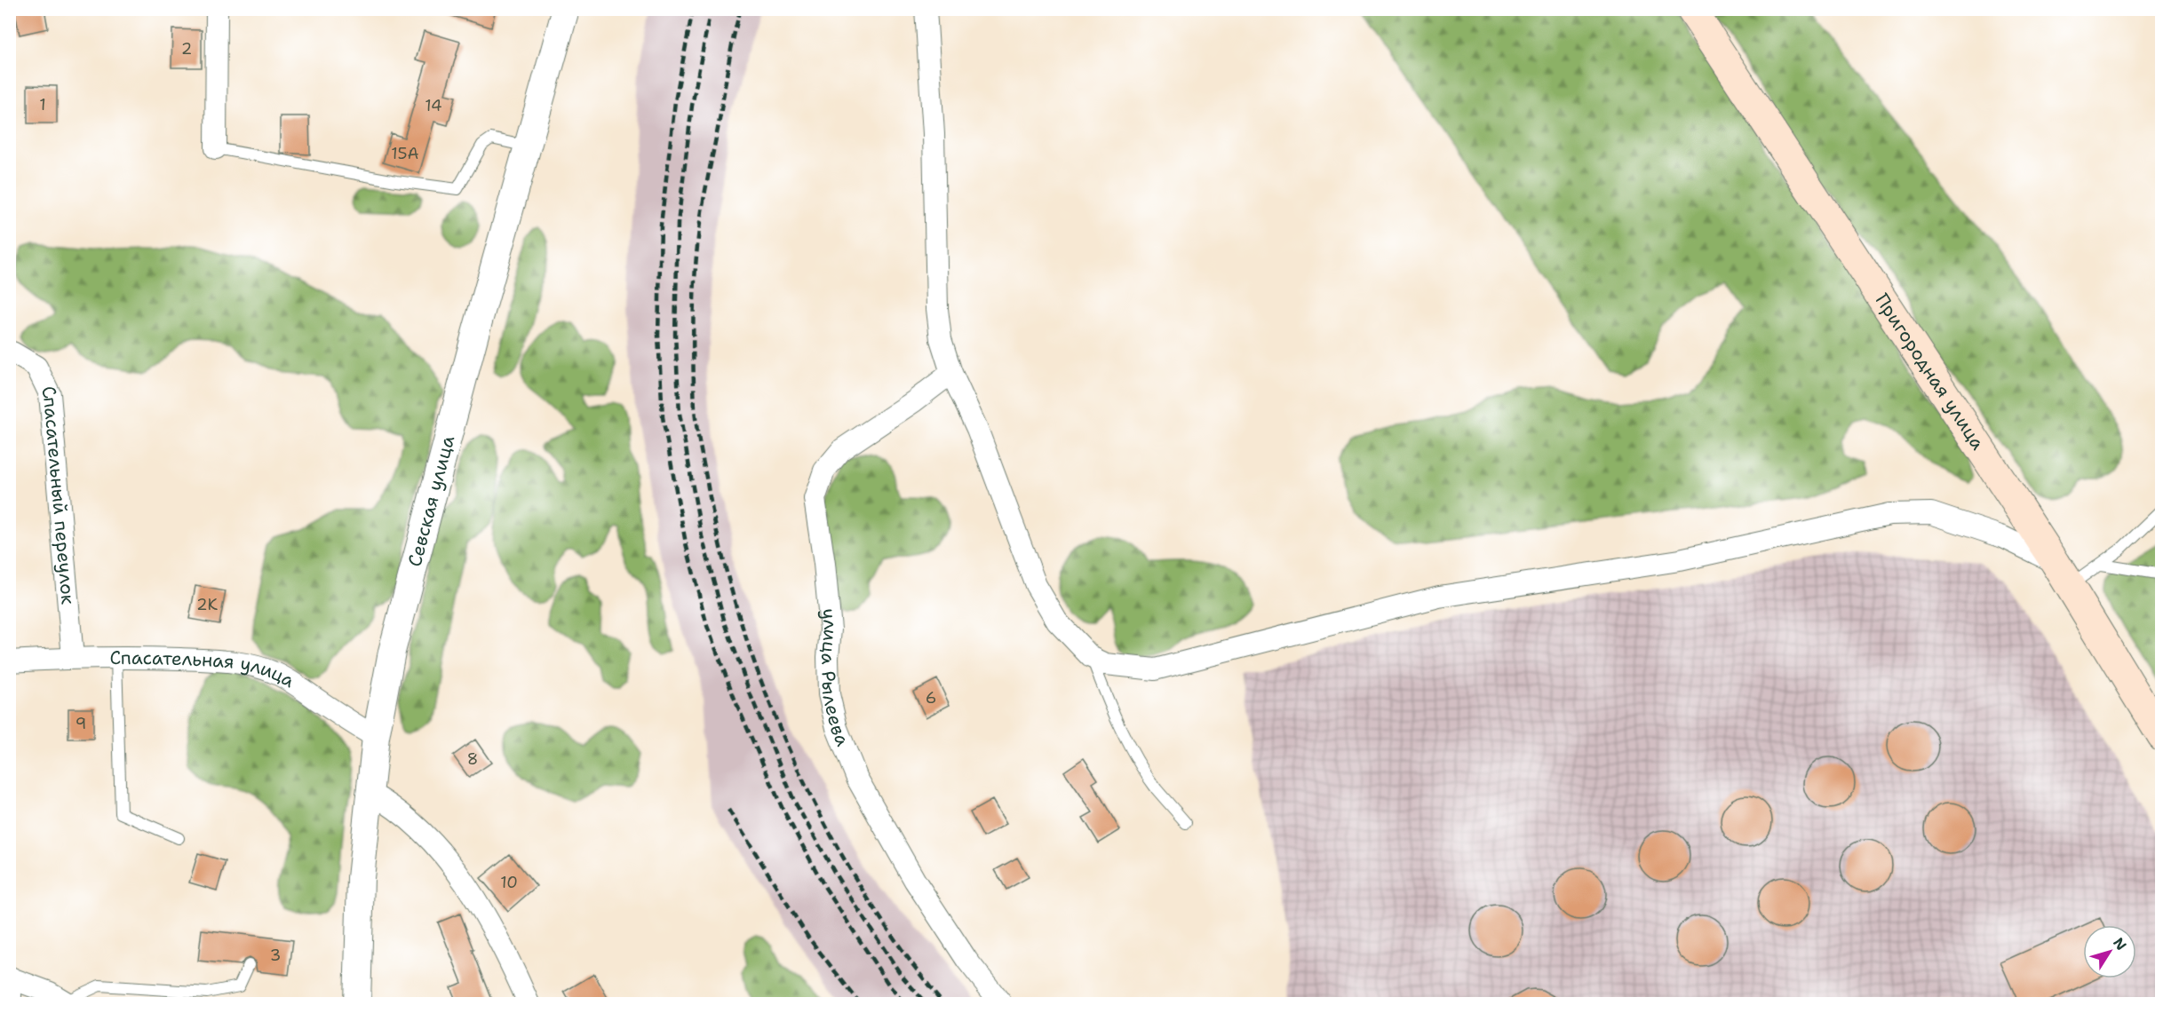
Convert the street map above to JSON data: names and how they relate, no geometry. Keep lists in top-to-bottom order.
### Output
{
  "streets": {
    "main road": ["Пригородная улица"],
    "street": [
      "Спасательный переулок",
      "Севская улица",
      "Спасательная улица",
      "улица Рылеева"
    ]
  },
  "crossings": [
    ["Спасательный переулок", "Спасательная улица"],
    ["Севская улица", "Спасательная улица"]
  ],
  "house_numbers": [
    "2",
    "1",
    "14",
    "15А",
    "2К",
    "6",
    "9",
    "8",
    "10",
    "3"
  ],
  "north": "top right"
}
